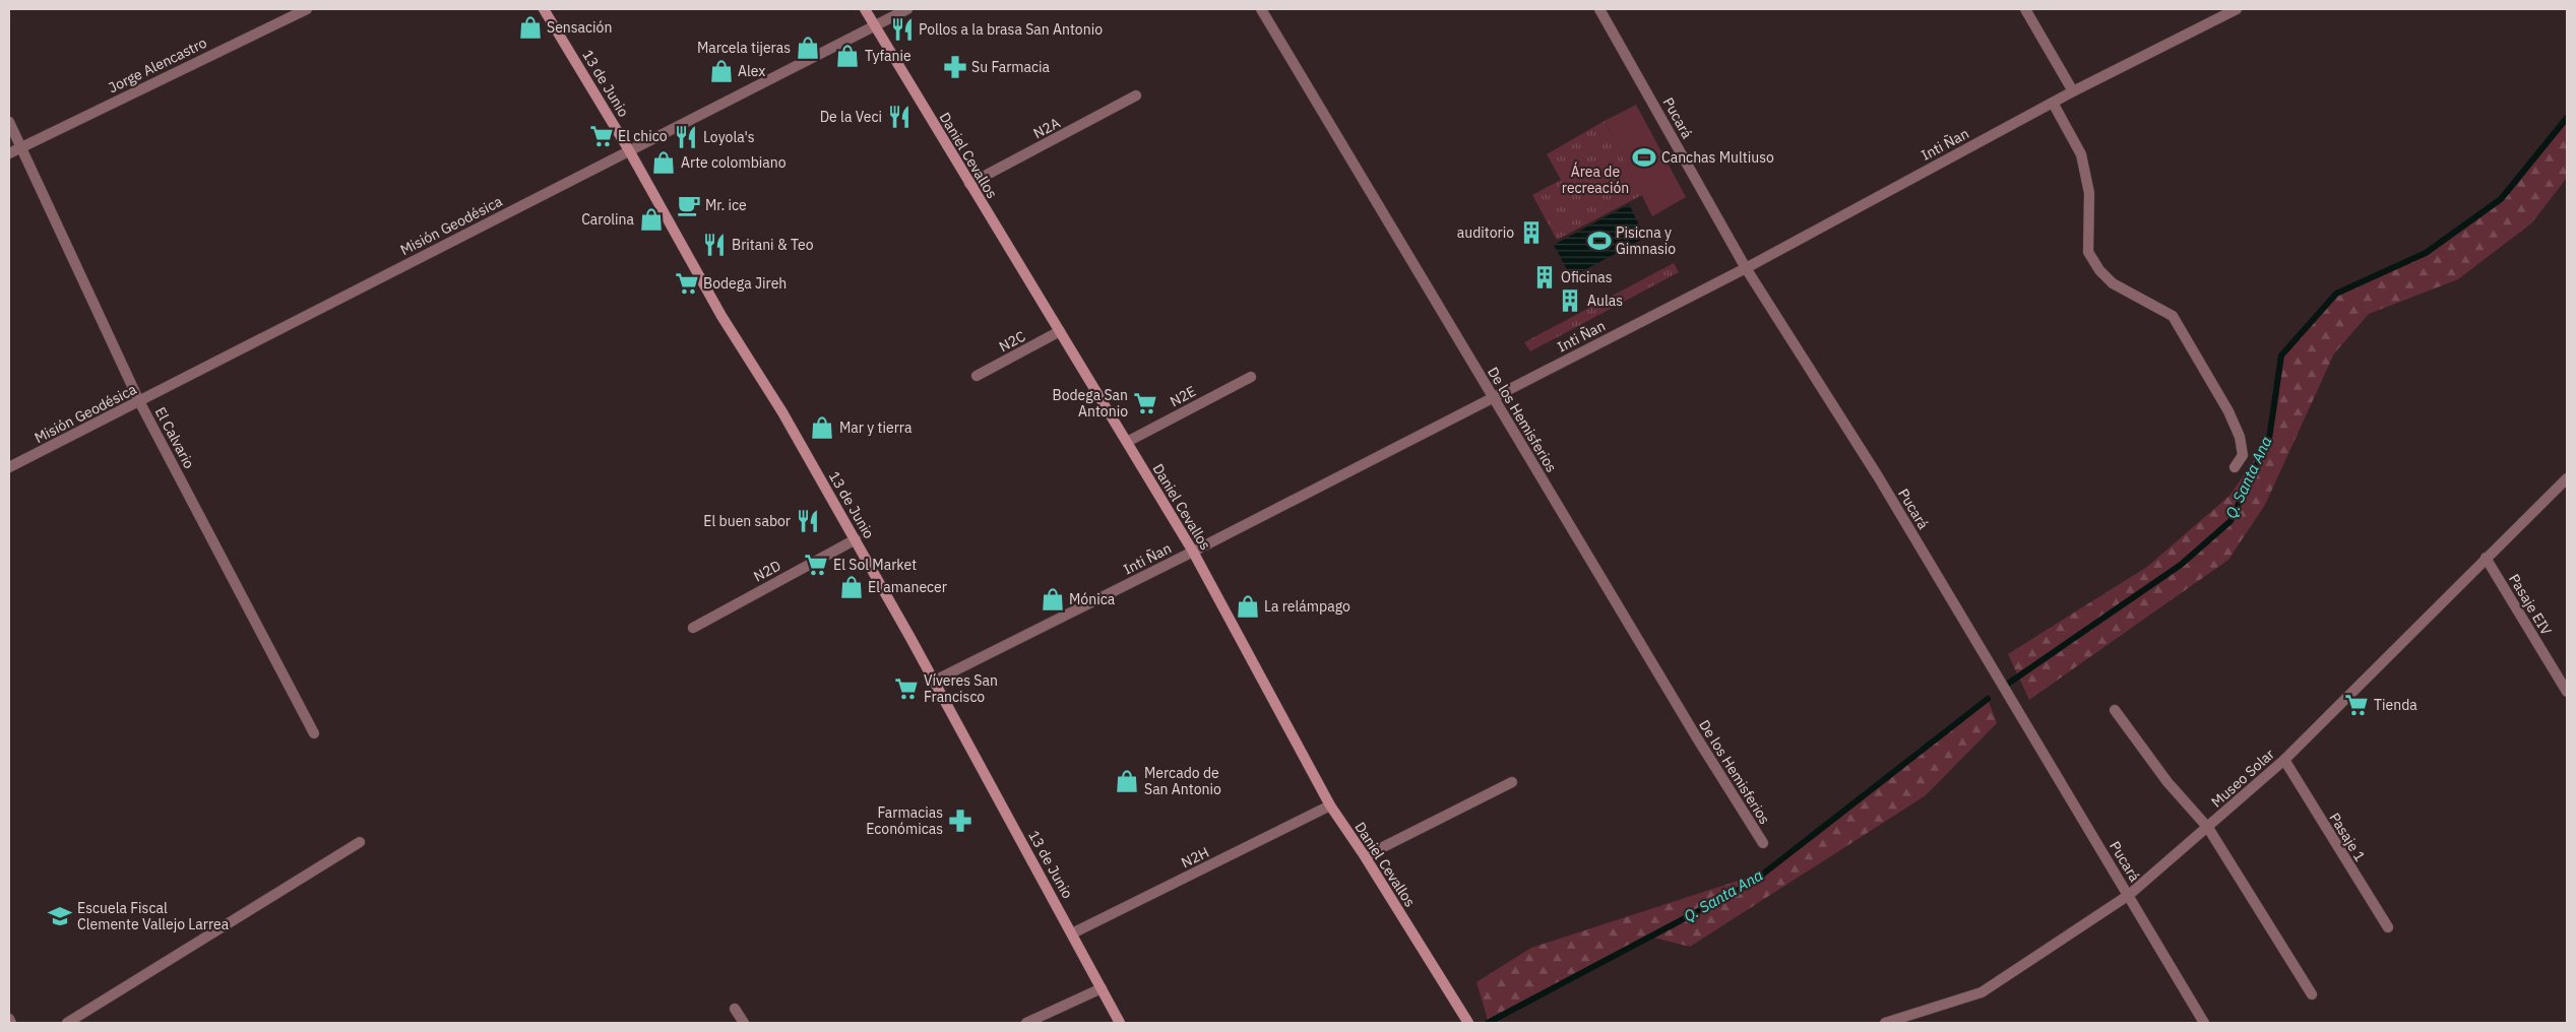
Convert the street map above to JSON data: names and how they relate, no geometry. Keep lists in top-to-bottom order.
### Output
{
  "streets": {
    "street": [
      "Jorge Alencastro",
      "13 de Junio",
      "Pucará",
      "N2A",
      "Inti Ñan",
      "Daniel Cevallos",
      "Misión Geodésica",
      "N2C",
      "N2E",
      "De los Hemisferios",
      "El Calvario",
      "N2D",
      "Pasaje EIV",
      "Museo Solar",
      "Pasaje 1",
      "N2H"
    ]
  },
  "crossings": [
    ["Jorge Alencastro", "El Calvario"],
    ["13 de Junio", "Inti Ñan"],
    ["13 de Junio", "Misión Geodésica"],
    ["13 de Junio", "N2D"],
    ["13 de Junio", "N2H"],
    ["Pucará", "Inti Ñan"],
    ["Pucará", "Museo Solar"],
    ["N2A", "Daniel Cevallos"],
    ["Inti Ñan", "Daniel Cevallos"],
    ["Inti Ñan", "De los Hemisferios"],
    ["Daniel Cevallos", "Misión Geodésica"],
    ["Daniel Cevallos", "N2C"],
    ["Daniel Cevallos", "N2E"],
    ["Daniel Cevallos", "N2H"],
    ["Misión Geodésica", "El Calvario"],
    ["Pasaje EIV", "Museo Solar"],
    ["Museo Solar", "Pasaje 1"]
  ],
  "water": ["Q. Santa Ana"],
  "parks": ["Área de recreación"],
  "places": {
    "shop": [
      "Sensación",
      "Marcela tijeras",
      "Tyfanie",
      "Alex",
      "Arte colombiano",
      "Carolina",
      "Mar y tierra",
      "El amanecer",
      "Mónica",
      "La relámpago",
      "Mercado de San Antonio"
    ],
    "restaurant": [
      "Pollos a la brasa San Antonio",
      "De la Veci",
      "Loyola's",
      "Britani & Teo",
      "El buen sabor"
    ],
    "pharmacy": ["Su Farmacia", "Farmacias Económicas"],
    "supermarket": [
      "El chico",
      "Bodega Jireh",
      "Bodega San Antonio",
      "El Sol Market",
      "Víveres San Francisco",
      "Tienda"
    ],
    "sports": ["Canchas Multiuso", "Pisicna y Gimnasio"],
    "cafe": ["Mr. ice"],
    "building": ["auditorio", "Oficinas", "Aulas"],
    "school or university": ["Escuela Fiscal Clemente Vallejo Larrea"]
  }
}
